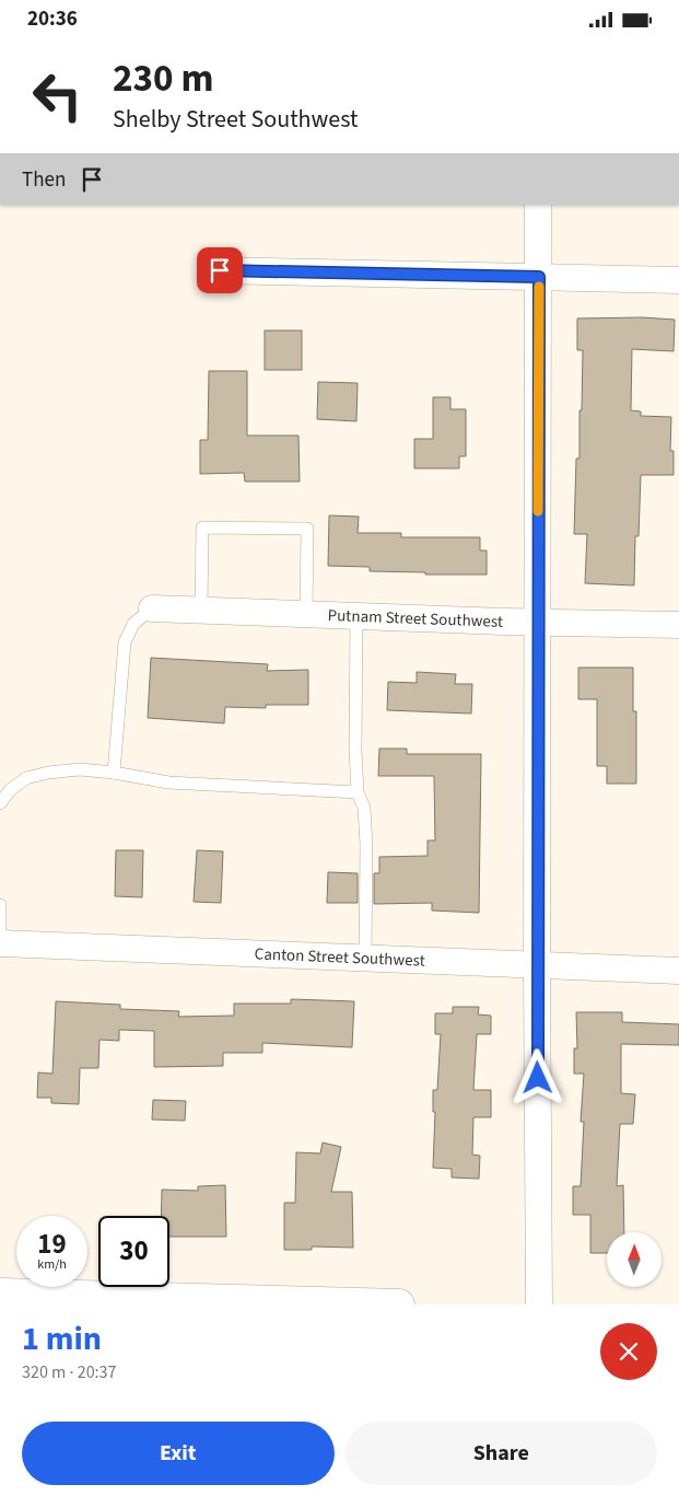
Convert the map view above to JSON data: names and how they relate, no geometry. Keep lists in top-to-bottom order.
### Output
{
  "streets": {
    "street": ["Putnam Street Southwest", "Canton Street Southwest"]
  },
  "north": "top",
  "page": {
    "status": "20:36",
    "turn": ["230 m", "Shelby Street Southwest"],
    "then": "Then",
    "speed": "19 km/h",
    "limit": "30",
    "heading": ["1 min", "320 m · 20:37"],
    "buttons": ["Exit", "Share"]
  }
}
